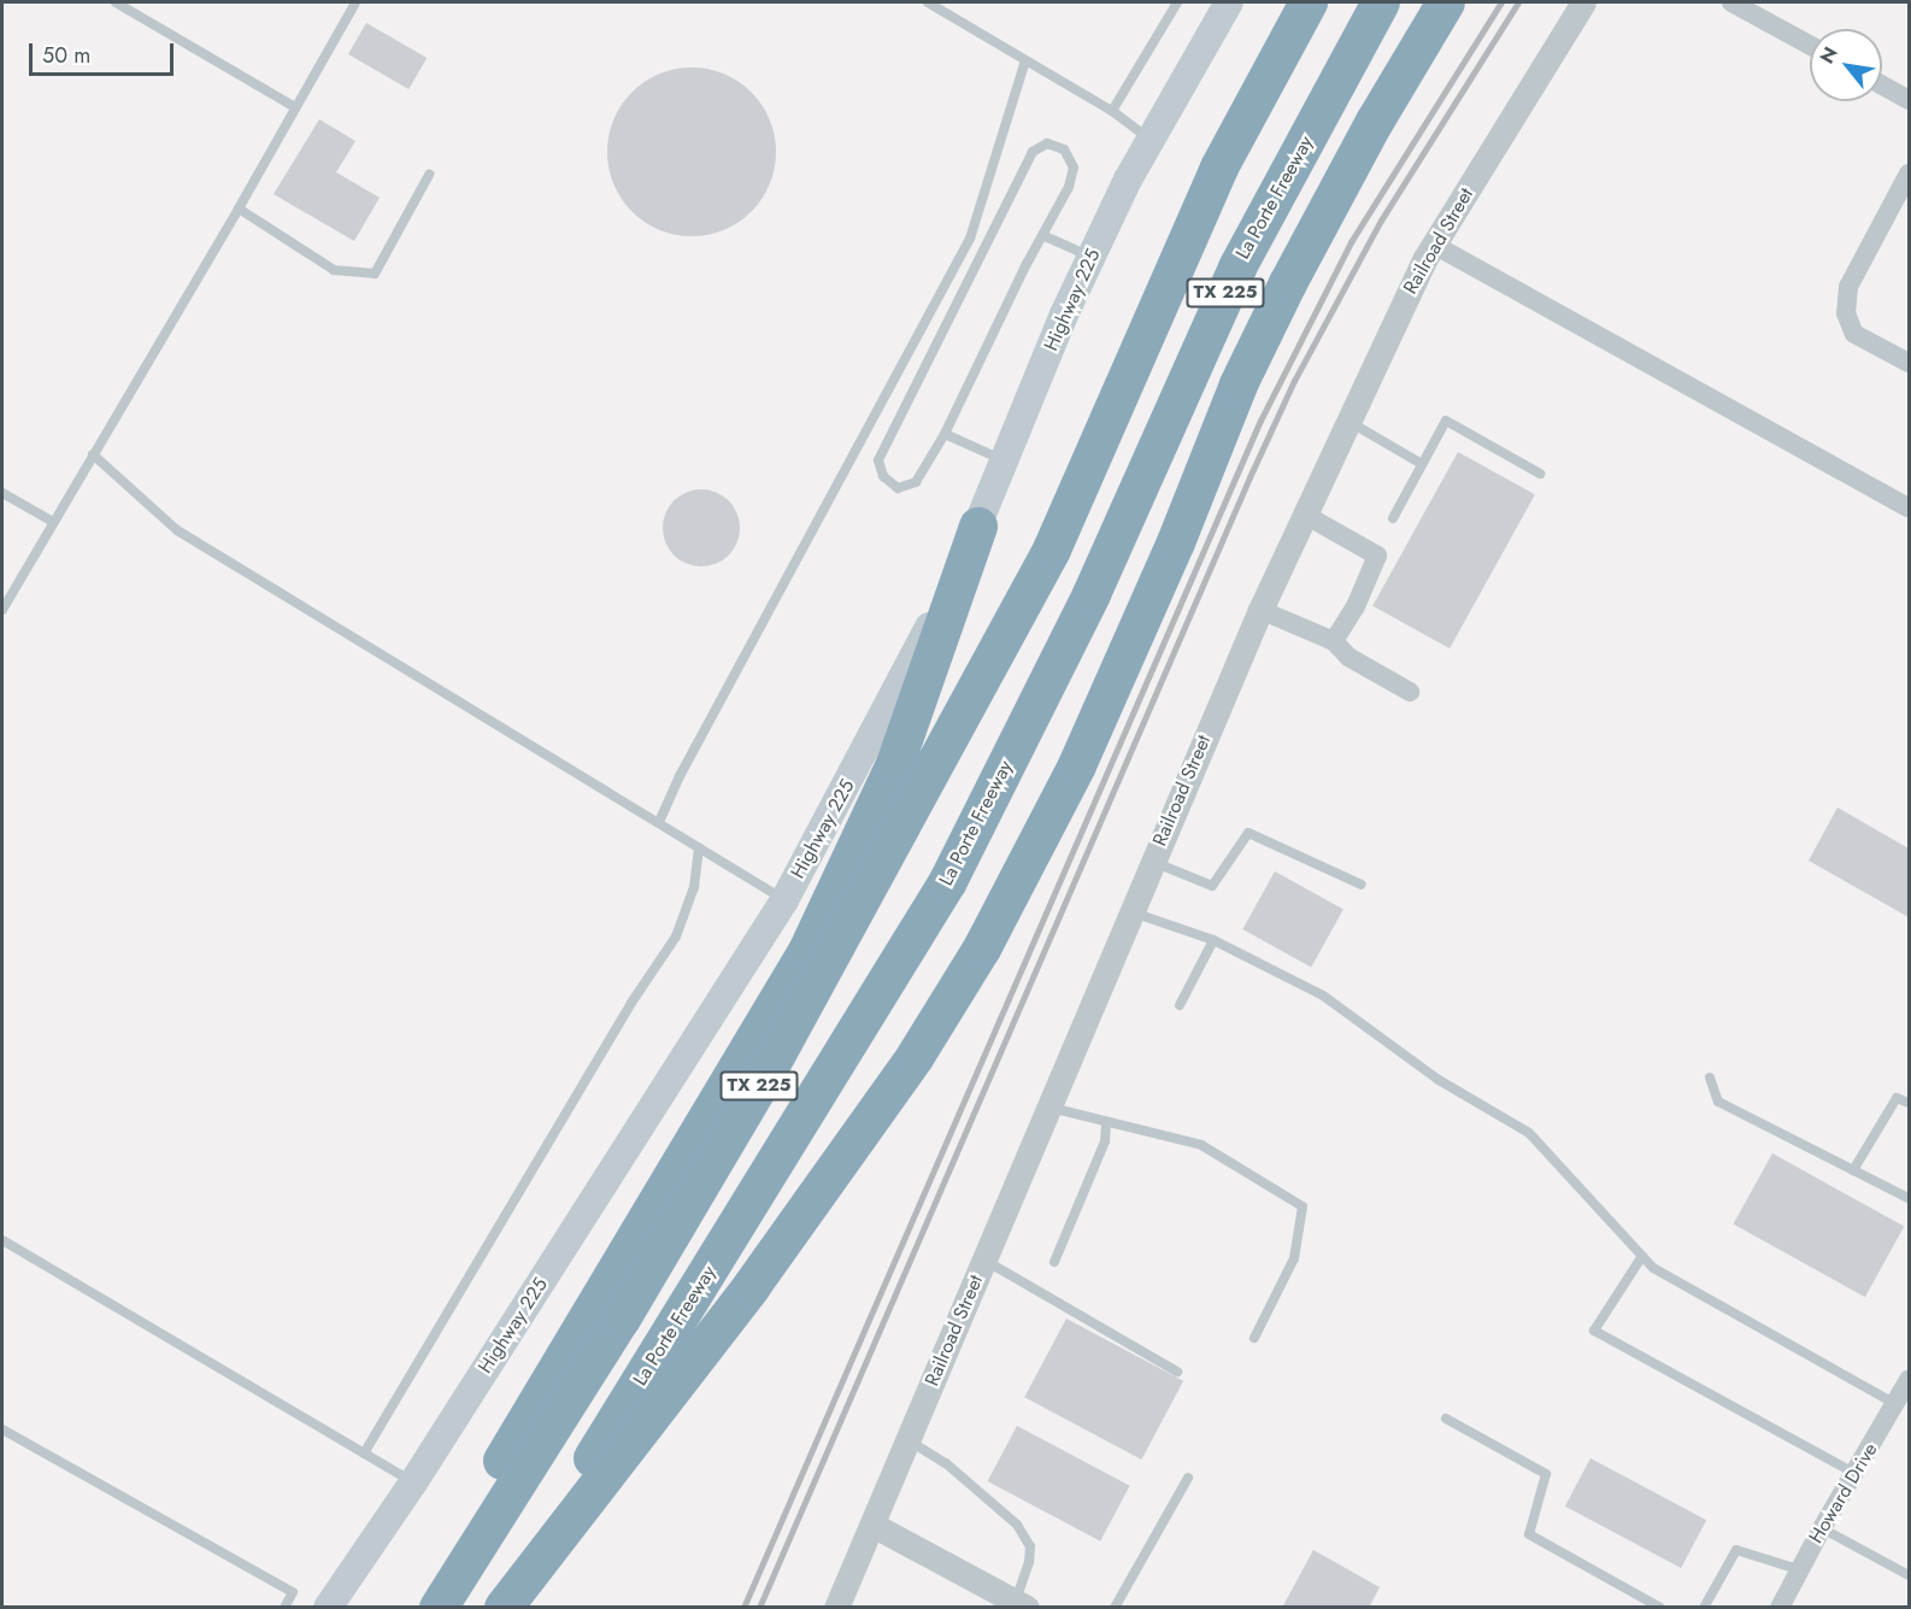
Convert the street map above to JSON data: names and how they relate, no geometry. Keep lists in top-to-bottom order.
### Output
{
  "streets": {
    "highway": ["La Porte Freeway", "TX 225"],
    "main road": ["Highway 225"],
    "street": ["Railroad Street", "Howard Drive"]
  },
  "scale_bar": "50 m",
  "north": "top left"
}
